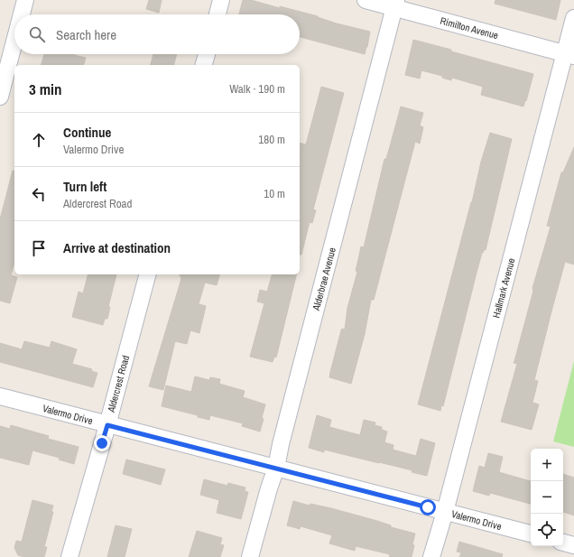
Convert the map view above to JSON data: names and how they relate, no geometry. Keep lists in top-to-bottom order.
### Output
{
  "streets": {
    "street": [
      "Rimilton Avenue",
      "Alderbrae Avenue",
      "Hallmark Avenue",
      "Aldercrest Road",
      "Valermo Drive"
    ]
  },
  "crossings": [
    ["Rimilton Avenue", "Alderbrae Avenue"],
    ["Rimilton Avenue", "Hallmark Avenue"],
    ["Alderbrae Avenue", "Valermo Drive"],
    ["Hallmark Avenue", "Valermo Drive"],
    ["Aldercrest Road", "Valermo Drive"]
  ],
  "page": {
    "search": "Search here",
    "heading": ["3 min", "Walk · 190 m"],
    "list": [
      ["Continue", "Valermo Drive", "180 m"],
      ["Turn left", "Aldercrest Road", "10 m"],
      "Arrive at destination"
    ],
    "map_buttons": ["+", "−"]
  }
}
